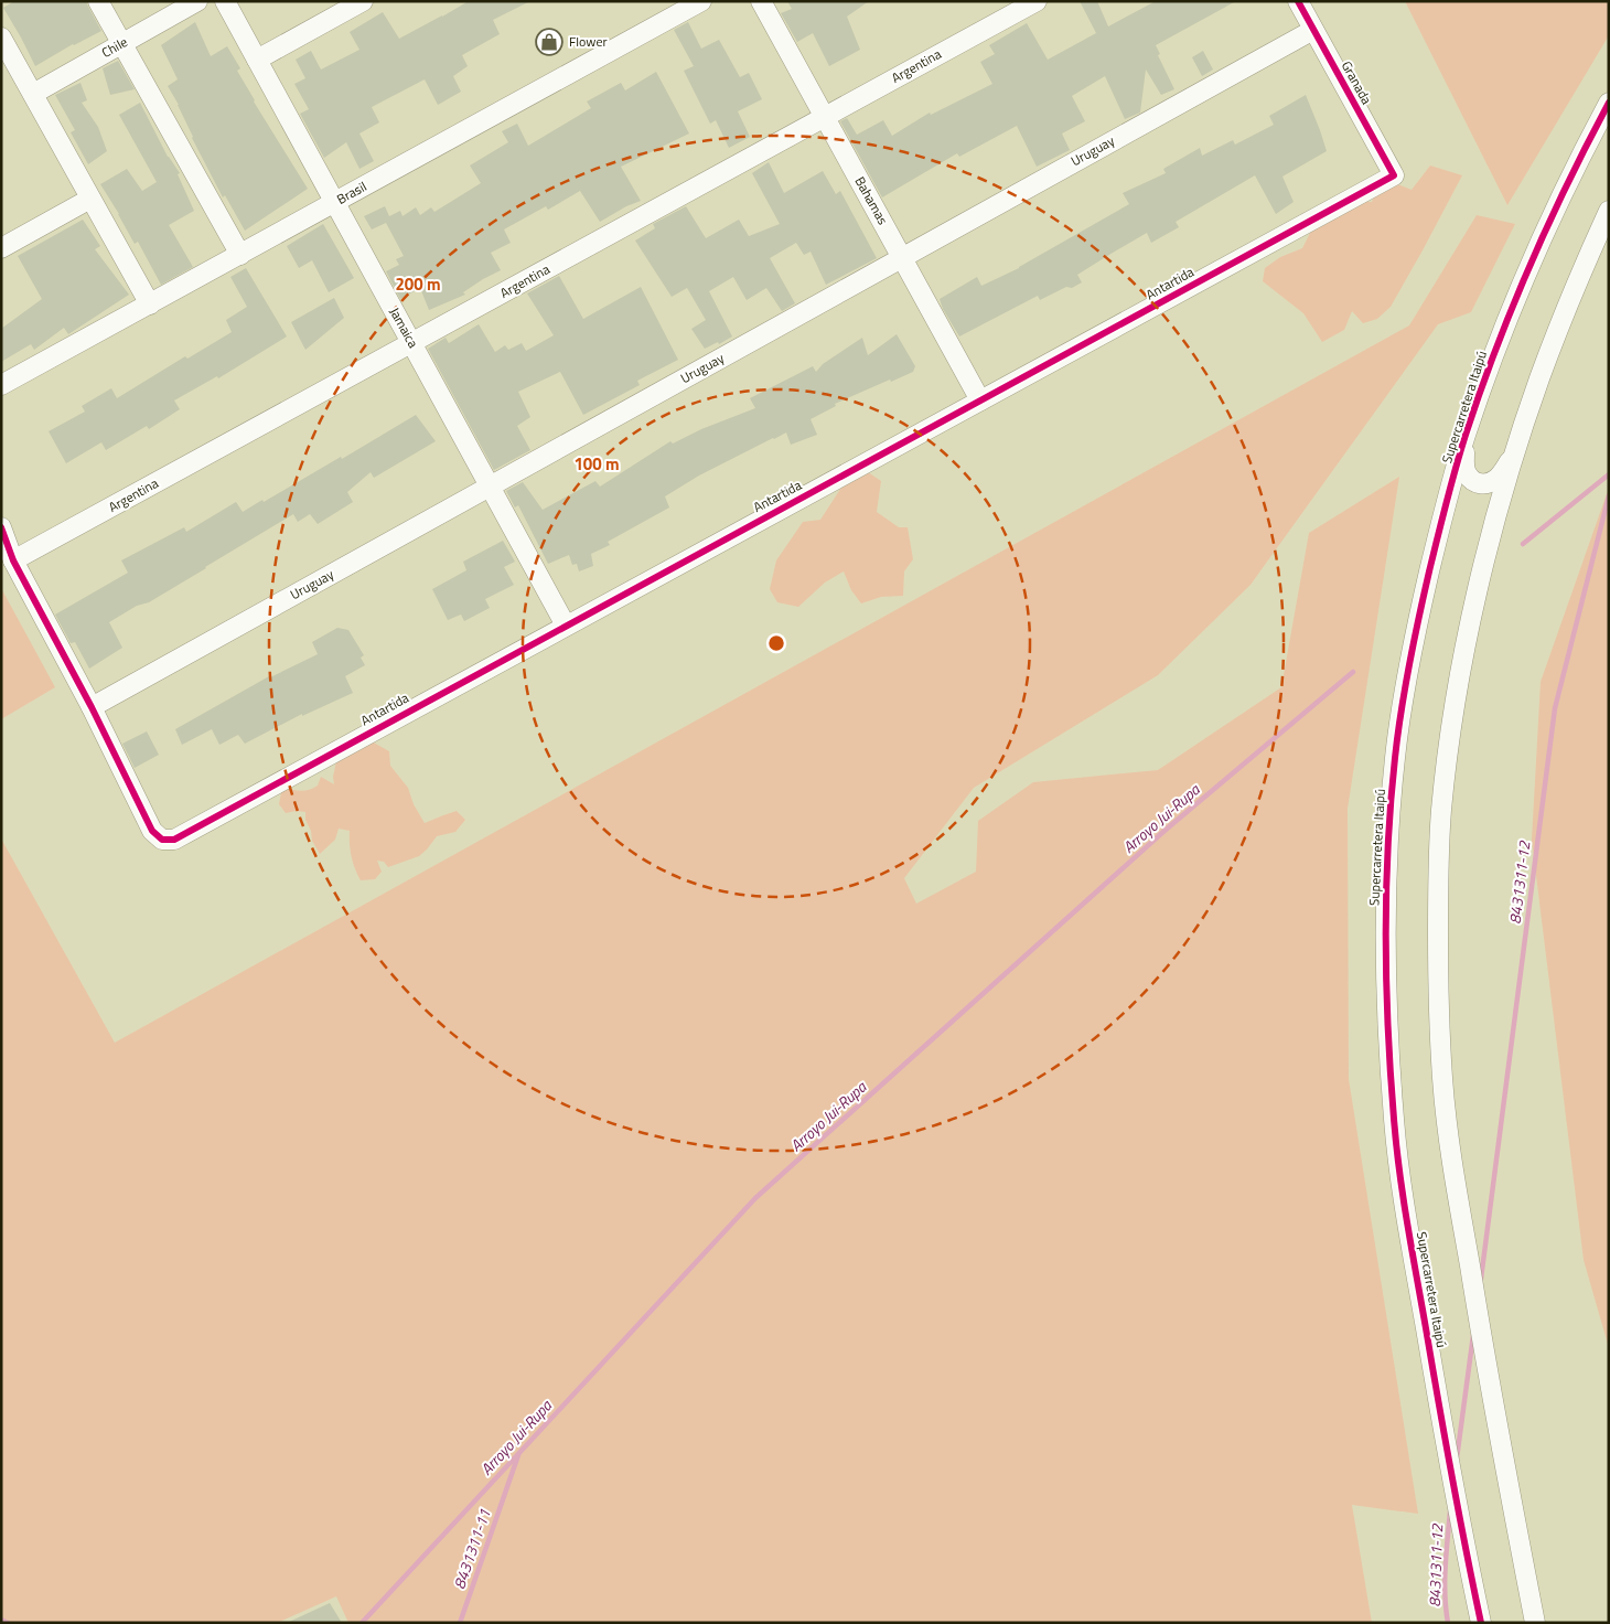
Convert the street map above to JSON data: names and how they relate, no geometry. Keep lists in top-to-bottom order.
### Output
{
  "streets": {
    "street": [
      "Chile",
      "Argentina",
      "Granada",
      "Uruguay",
      "Brasil",
      "Bahamas",
      "Antartida",
      "Jamaica",
      "Supercarretera Itaipú"
    ]
  },
  "crossings": [
    ["Argentina", "Bahamas"],
    ["Argentina", "Jamaica"],
    ["Granada", "Uruguay"],
    ["Granada", "Antartida"],
    ["Uruguay", "Bahamas"],
    ["Uruguay", "Antartida"],
    ["Uruguay", "Jamaica"],
    ["Brasil", "Jamaica"],
    ["Bahamas", "Antartida"],
    ["Antartida", "Jamaica"]
  ],
  "water": ["Arroyo Jui-Rupa", "8431311-12", "8431311-11"],
  "places": {
    "shop": ["Flower"]
  },
  "rings": ["200 m", "100 m"]
}
